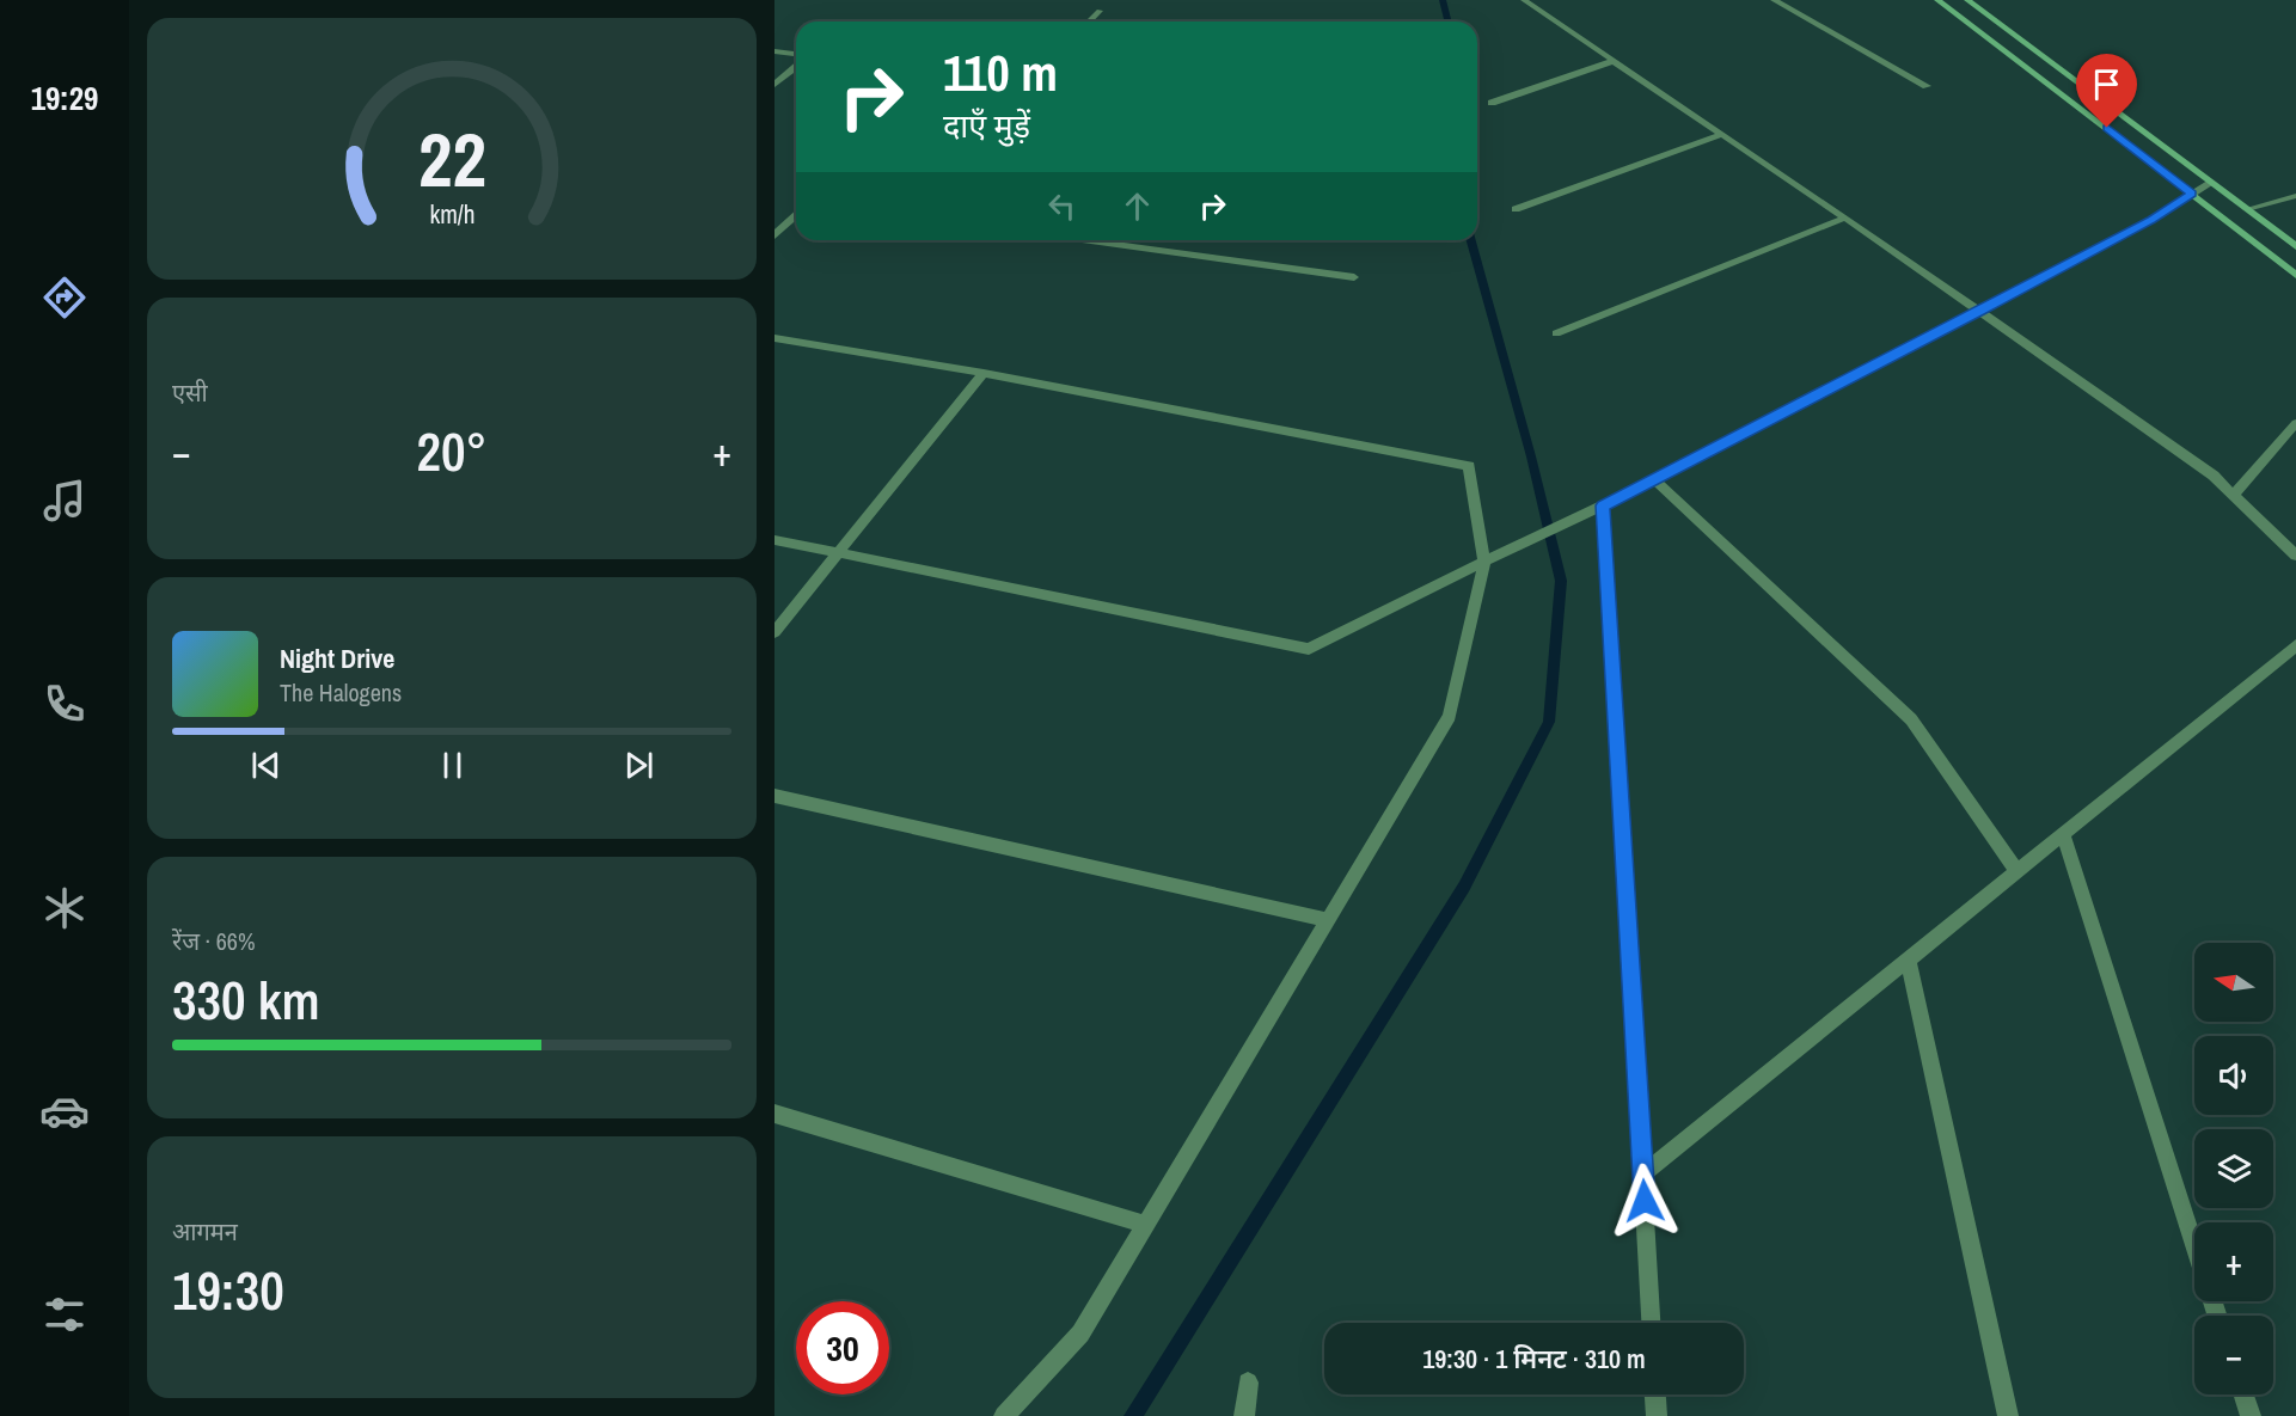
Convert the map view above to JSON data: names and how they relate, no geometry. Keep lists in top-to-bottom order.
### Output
{
  "north": "left",
  "page": {
    "tabs": "19:29",
    "turn": ["110 m", "दाएँ मुड़ें"],
    "tile": [
      "एसी",
      ["रेंज · 66%", "330 km"],
      ["आगमन", "19:30"]
    ],
    "heat": ["−", "20°", "+"],
    "song": ["Night Drive", "The Halogens"],
    "map_buttons": ["+", "−"],
    "limit": "30",
    "trip": "19:30 · 1 मिनट · 310 m",
    "gauge": ["22", "km/h"]
  }
}
